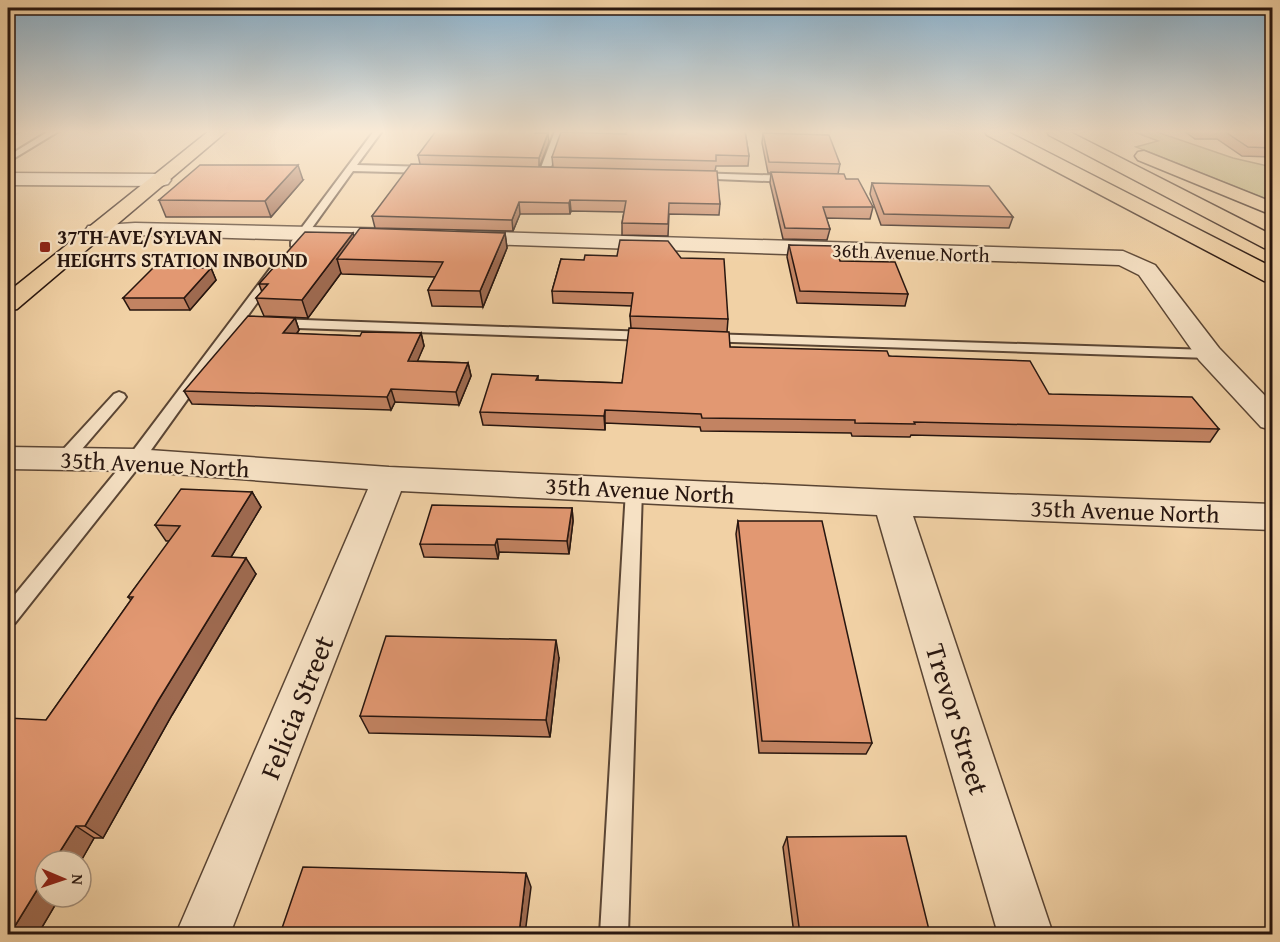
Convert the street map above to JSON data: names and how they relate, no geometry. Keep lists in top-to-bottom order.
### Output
{
  "streets": {
    "street": [
      "36th Avenue North",
      "35th Avenue North",
      "Felicia Street",
      "Trevor Street"
    ]
  },
  "crossings": [
    ["35th Avenue North", "Felicia Street"],
    ["35th Avenue North", "Trevor Street"]
  ],
  "places": {
    "transit": ["37TH AVE/SYLVAN HEIGHTS STATION INBOUND"]
  },
  "north": "right"
}
